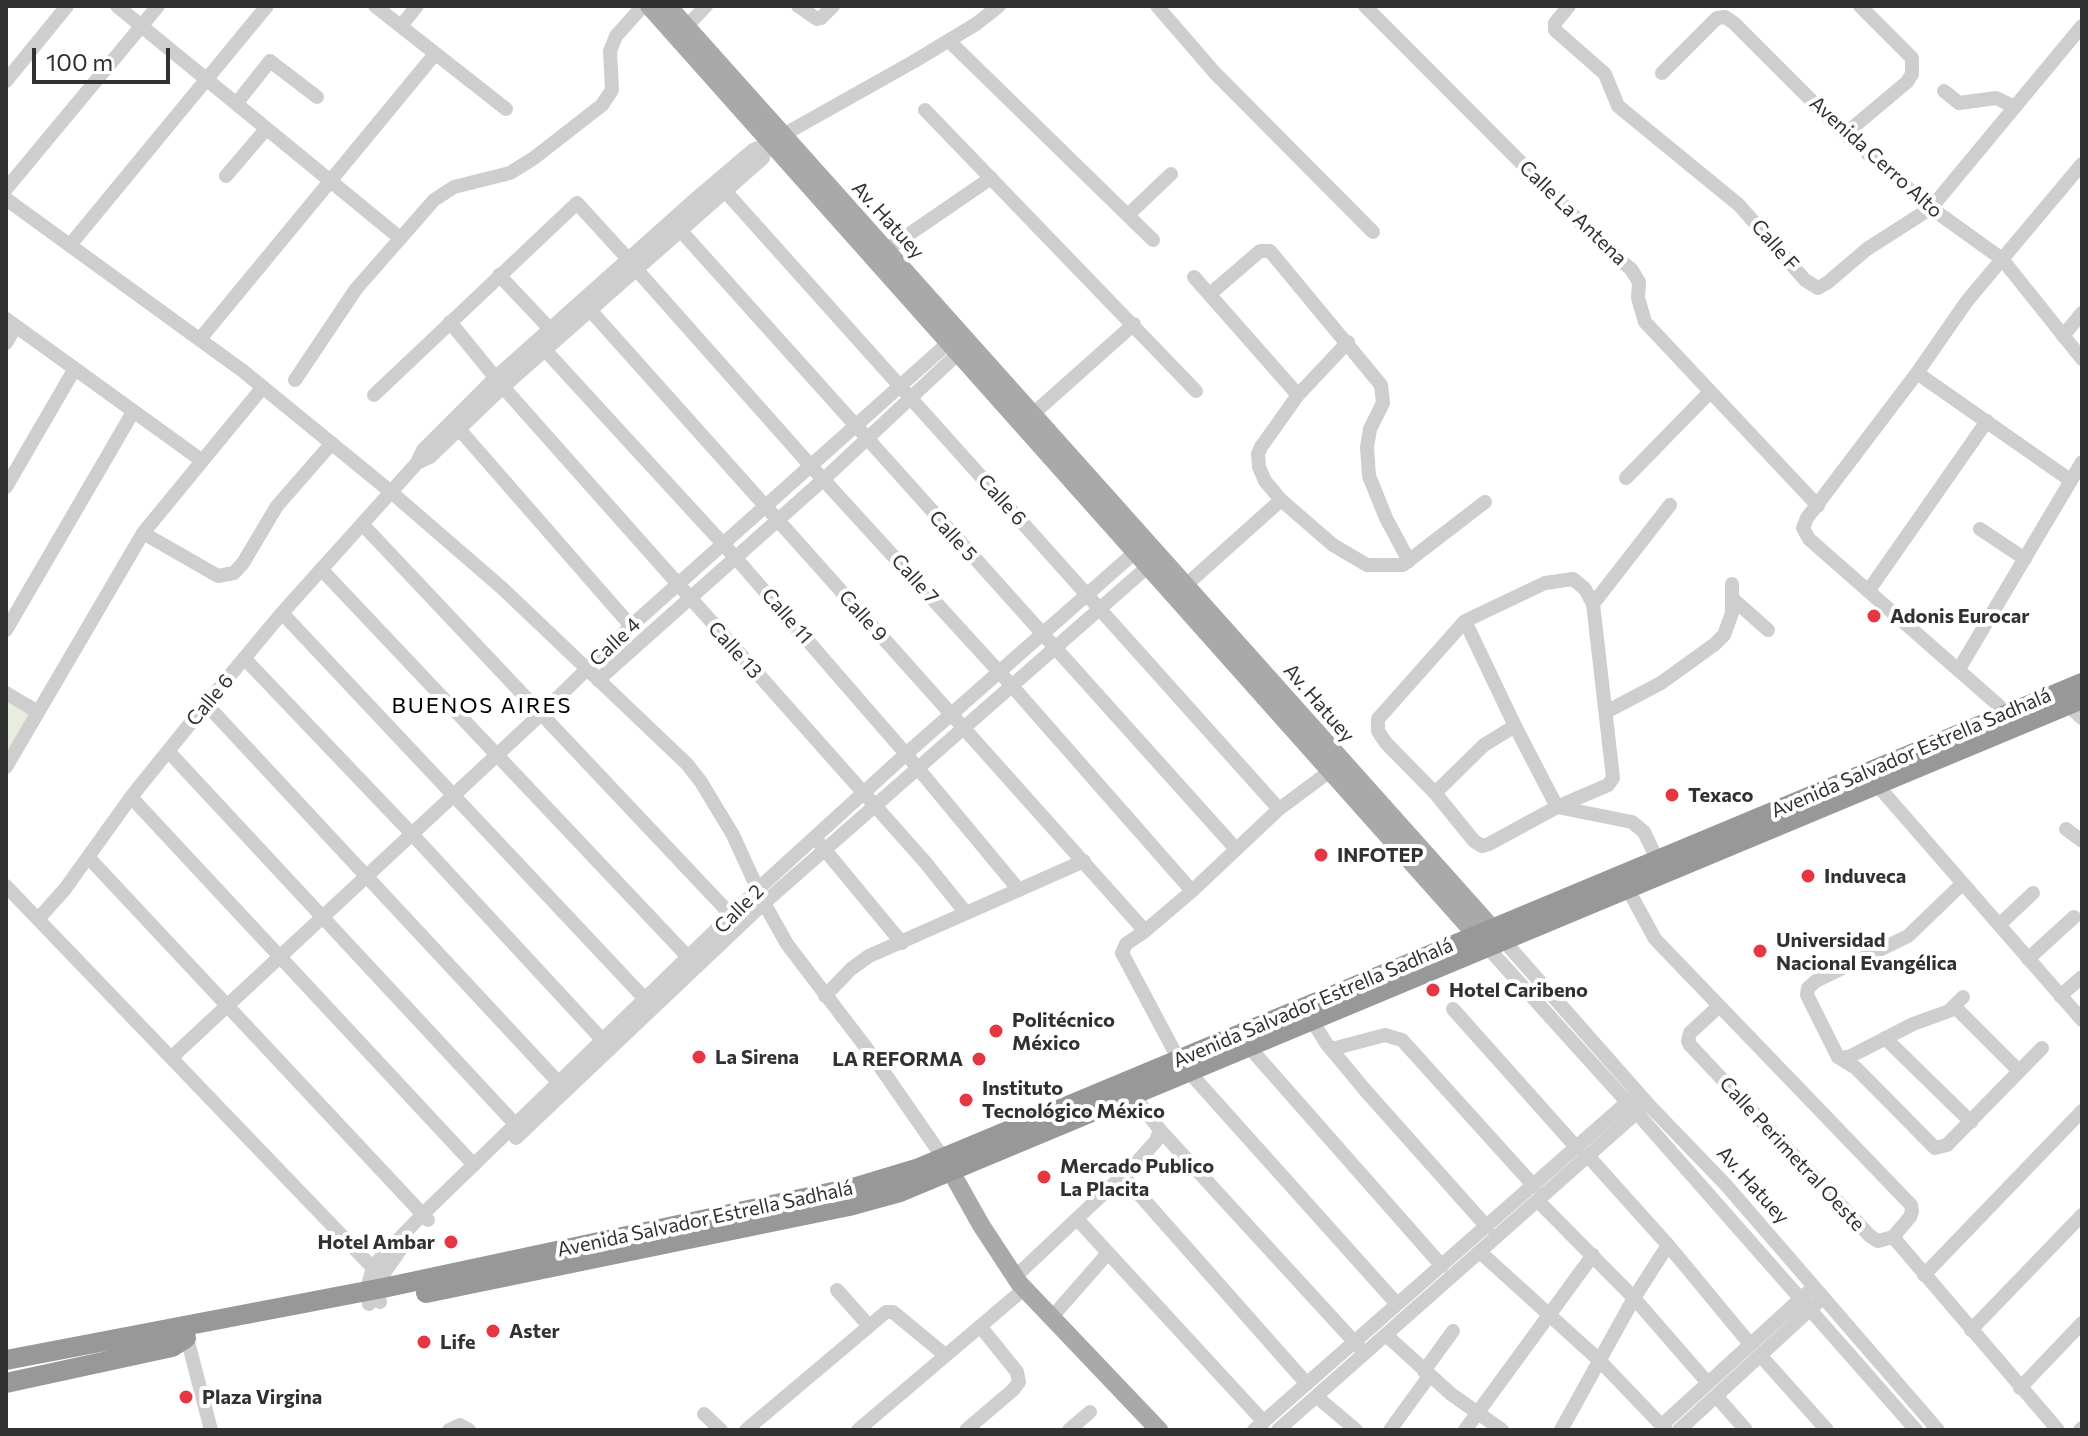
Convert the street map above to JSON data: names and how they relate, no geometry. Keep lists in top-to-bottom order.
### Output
{
  "streets": {
    "highway": ["Avenida Salvador Estrella Sadhalá"],
    "main road": ["Av. Hatuey"],
    "street": [
      "Avenida Cerro Alto",
      "Calle La Antena",
      "Calle F",
      "Calle 6",
      "Calle 5",
      "Calle 7",
      "Calle 11",
      "Calle 9",
      "Calle 4",
      "Calle 13",
      "Calle 2",
      "Calle Perimetral Oeste"
    ]
  },
  "crossings": [
    ["Avenida Cerro Alto", "Calle F"],
    ["Av. Hatuey", "Calle 4"],
    ["Av. Hatuey", "Avenida Salvador Estrella Sadhalá"],
    ["Av. Hatuey", "Calle 2"],
    ["Calle 6", "Calle 4"],
    ["Calle 6", "Calle 2"],
    ["Calle 5", "Calle 4"],
    ["Calle 5", "Calle 2"],
    ["Calle 7", "Calle 4"],
    ["Calle 7", "Calle 2"],
    ["Calle 11", "Calle 4"],
    ["Calle 11", "Calle 2"],
    ["Calle 9", "Calle 4"],
    ["Calle 9", "Calle 2"],
    ["Calle 4", "Calle 13"],
    ["Calle 13", "Calle 2"],
    ["Avenida Salvador Estrella Sadhalá", "Calle 2"]
  ],
  "districts": ["BUENOS AIRES"],
  "places": [
    "Adonis Eurocar",
    "Texaco",
    "INFOTEP",
    "Induveca",
    "Universidad Nacional Evangélica",
    "Hotel Caribeno",
    "Politécnico México",
    "La Sirena",
    "LA REFORMA",
    "Instituto Tecnológico México",
    "Mercado Publico La Placita",
    "Hotel Ambar",
    "Aster",
    "Life",
    "Plaza Virgina"
  ],
  "scale_bar": "100 m"
}
